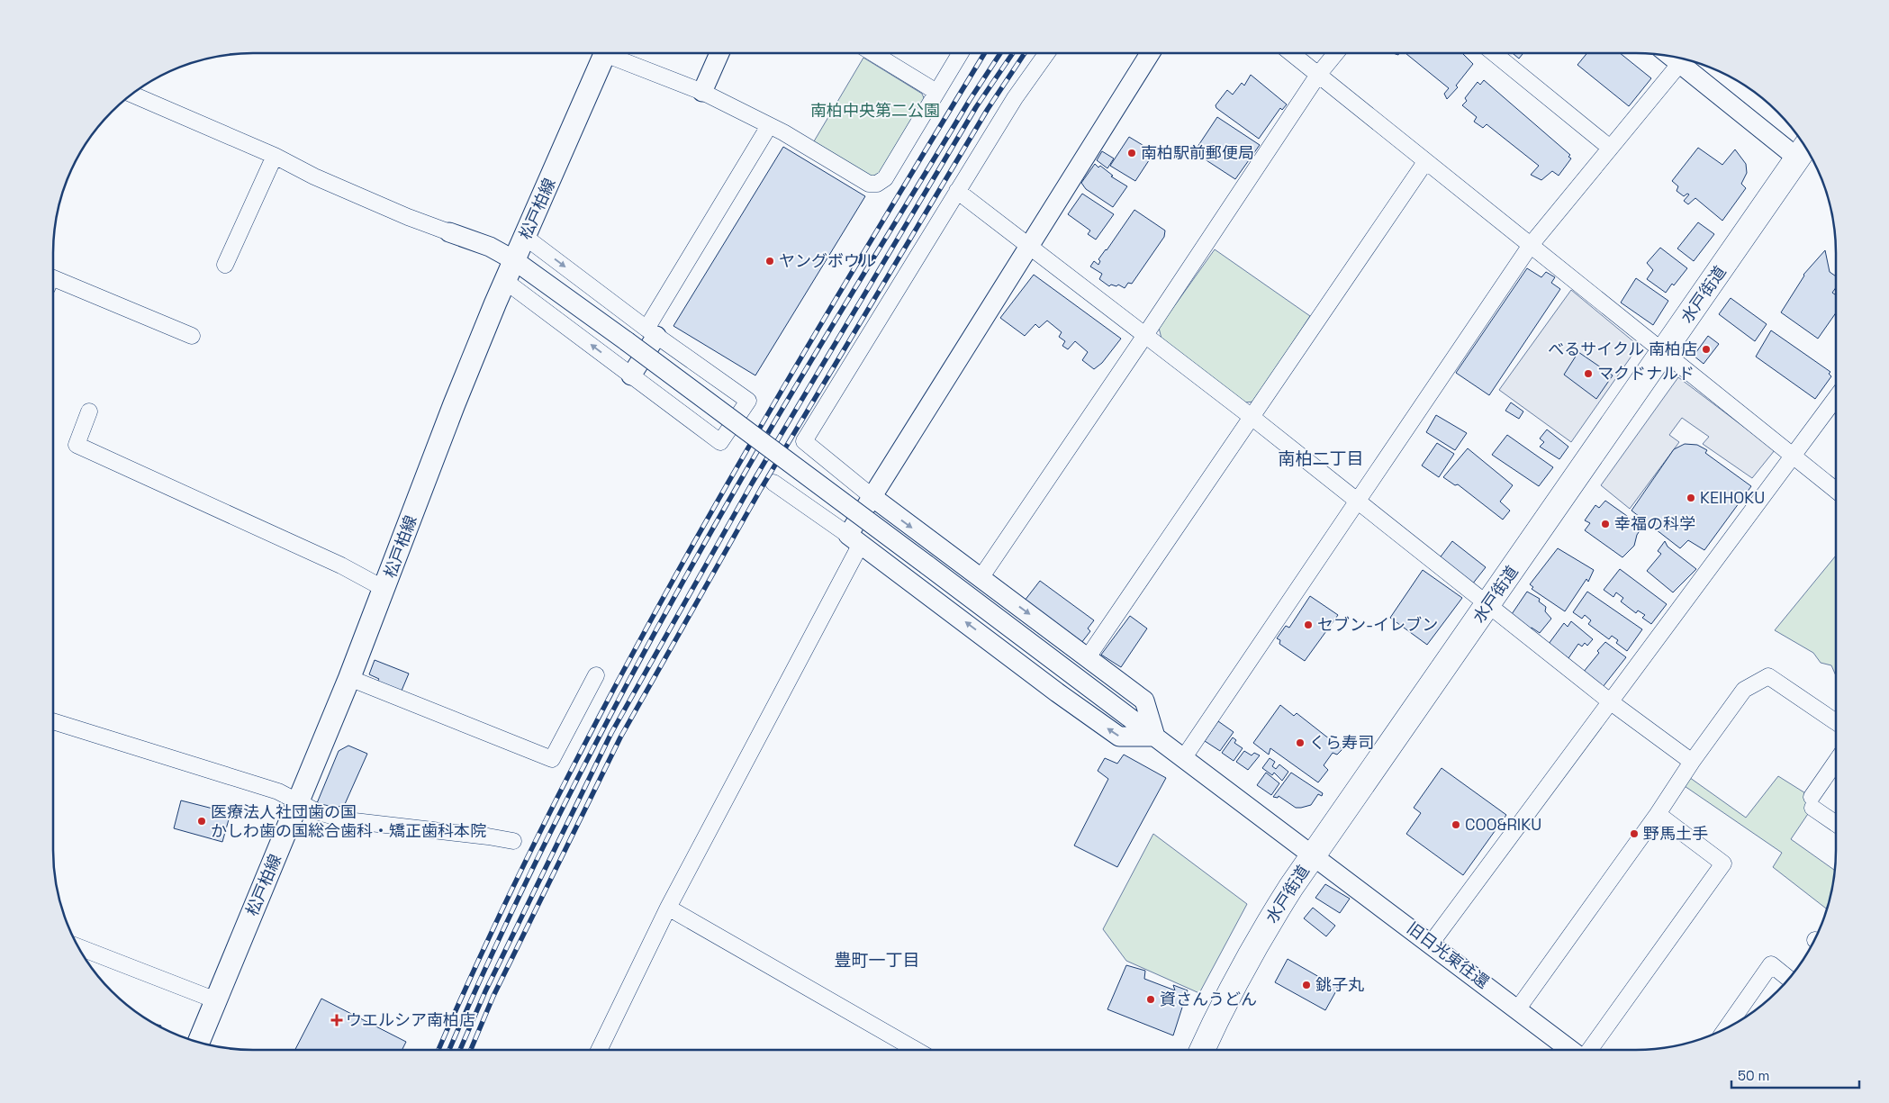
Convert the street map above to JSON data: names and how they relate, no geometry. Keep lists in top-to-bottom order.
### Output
{
  "streets": {
    "highway": ["水戸街道"],
    "main road": ["松戸柏線"],
    "street": ["旧日光東往還"]
  },
  "crossings": [
    ["松戸柏線", "旧日光東往還"],
    ["水戸街道", "旧日光東往還"]
  ],
  "districts": ["南柏二丁目", "豊町一丁目"],
  "parks": ["南柏中央第二公園"],
  "places": {
    "other": [
      "南柏駅前郵便局",
      "ヤングボウル",
      "べるサイクル 南柏店",
      "マクドナルド",
      "KEIHOKU",
      "幸福の科学",
      "セブン-イレブン",
      "くら寿司",
      "医療法人社団歯の国 かしわ歯の国総合歯科・矯正歯科本院",
      "COO&RIKU",
      "野馬土手",
      "銚子丸",
      "資さんうどん"
    ],
    "health": ["ウエルシア南柏店"]
  },
  "scale_bar": "50 m"
}
